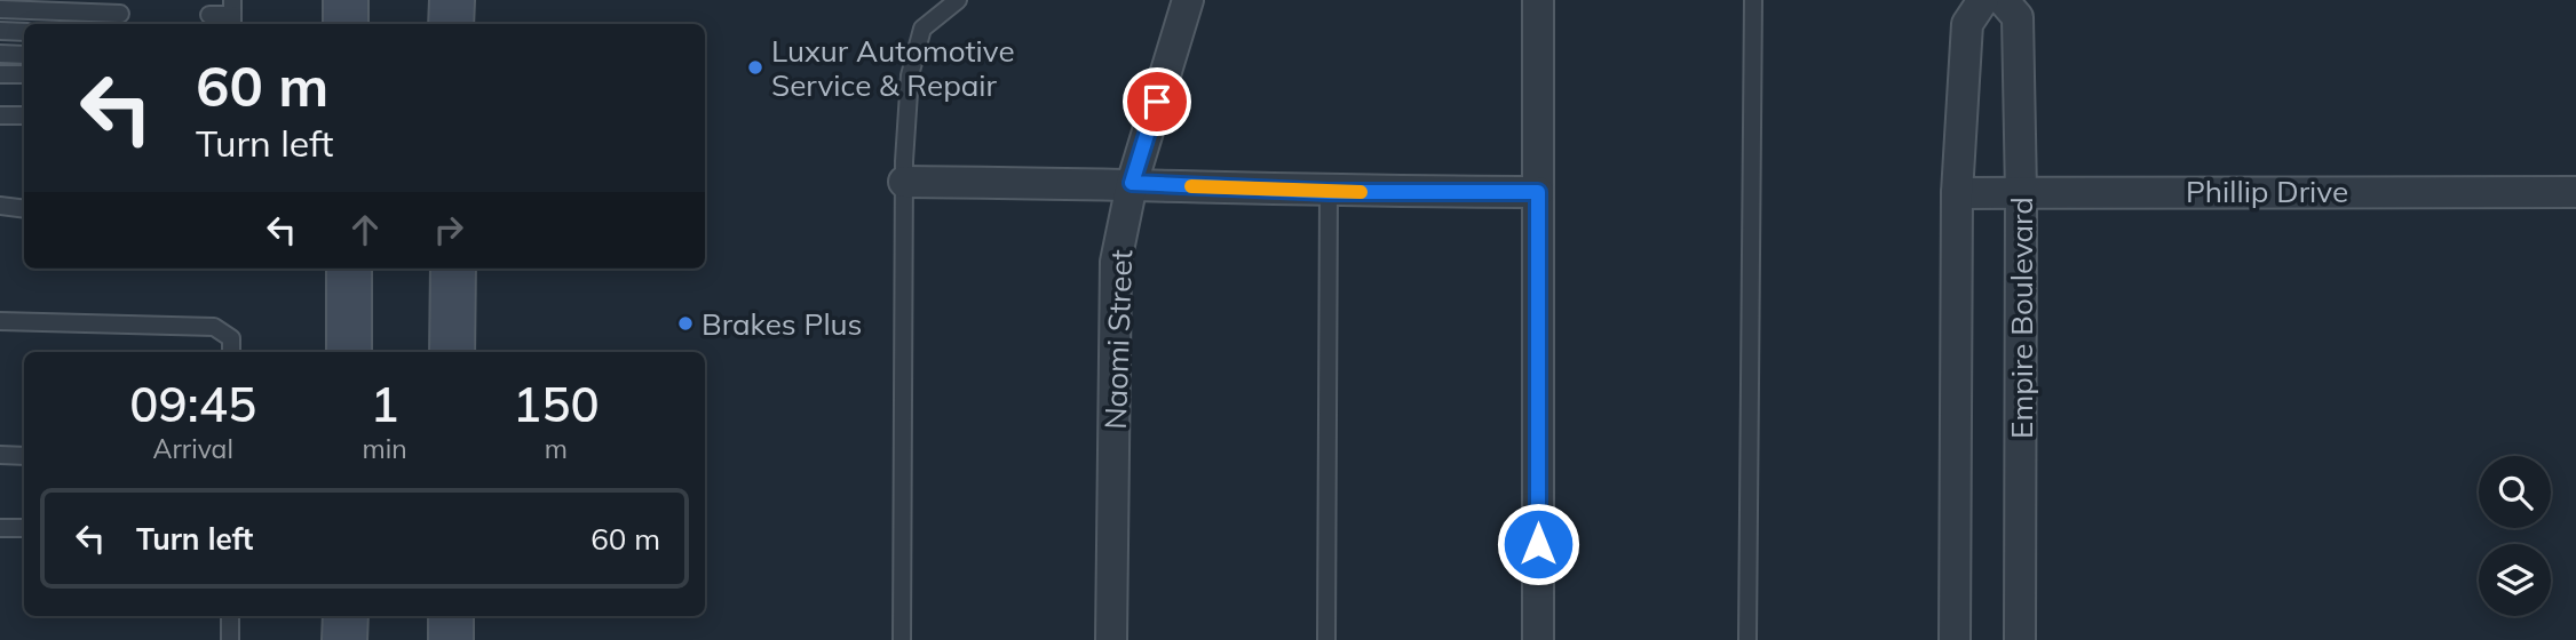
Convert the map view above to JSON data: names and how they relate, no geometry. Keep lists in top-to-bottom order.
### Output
{
  "streets": {
    "street": ["Phillip Drive", "Empire Boulevard", "Naomi Street"]
  },
  "crossings": [
    ["Phillip Drive", "Empire Boulevard"]
  ],
  "places": ["Luxur Automotive Service & Repair", "Brakes Plus"],
  "page": {
    "turn": ["60 m", "Turn left"],
    "eta": [
      "09:45",
      "Arrival",
      "1",
      "min",
      "150",
      "m"
    ],
    "list": [
      {
        "name": "Turn left",
        "value": "60 m"
      }
    ]
  }
}
